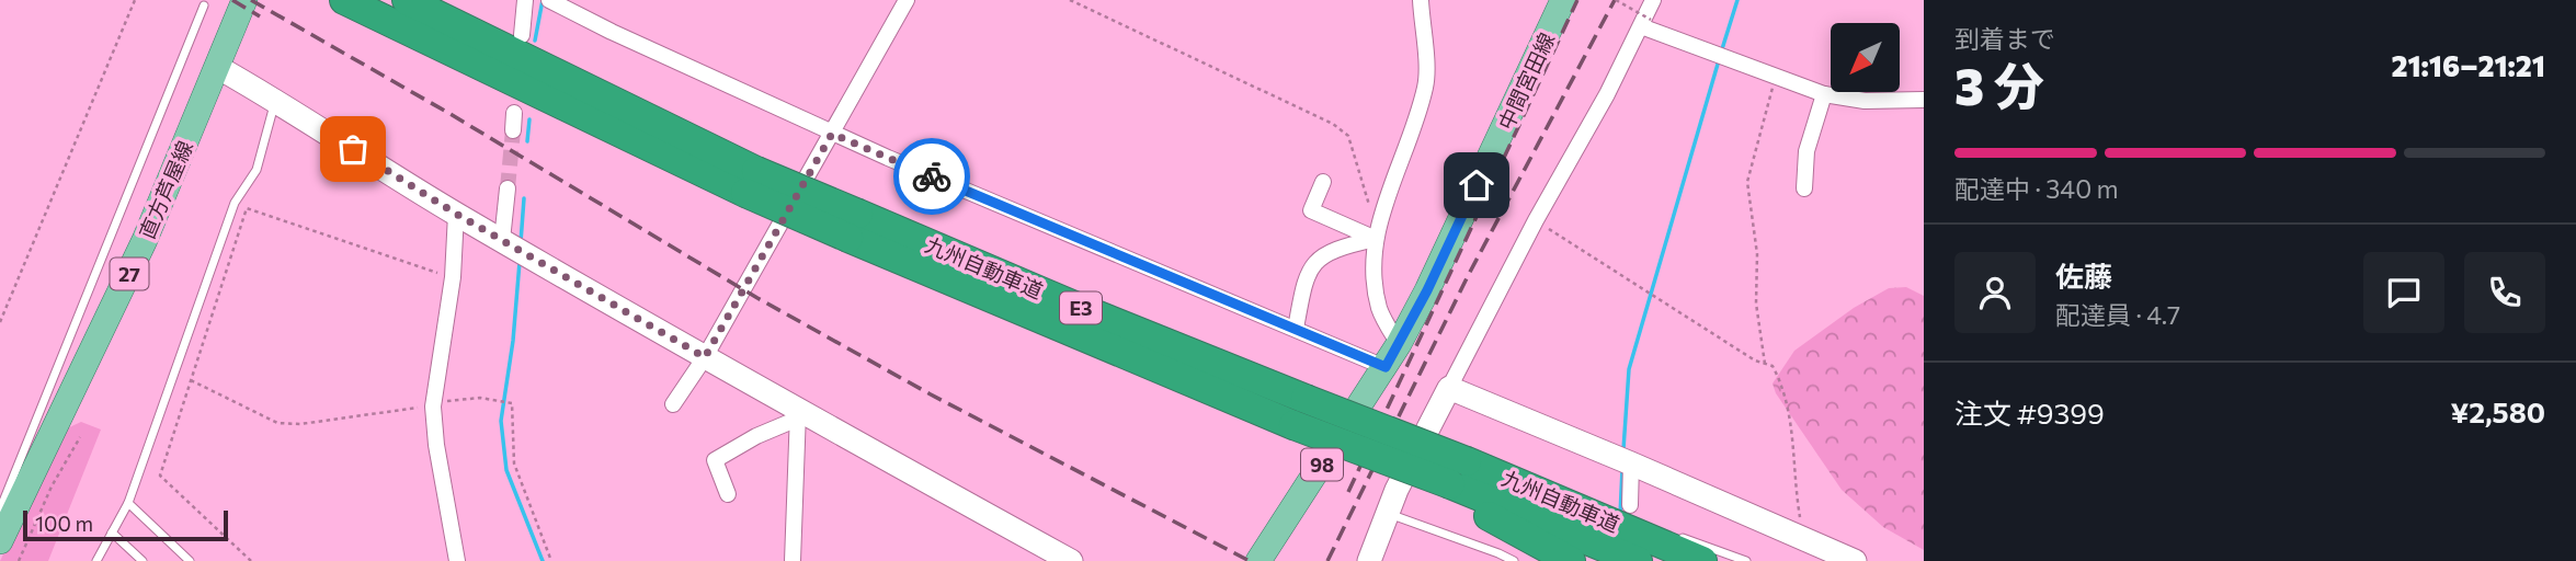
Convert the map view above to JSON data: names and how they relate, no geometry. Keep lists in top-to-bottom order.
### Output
{
  "streets": {
    "highway": ["九州自動車道", "E3"],
    "main road": [
      "中間宮田線",
      "直方芦屋線",
      "27",
      "98"
    ]
  },
  "scale_bar": "100 m",
  "north": "bottom left",
  "page": {
    "heading": ["3 分", "到着まで", "21:16–21:21"],
    "panel": [
      "佐藤",
      "配達員 · 4.7",
      "注文 #9399",
      "¥2,580"
    ],
    "bar": "配達中 · 340 m",
    "scale": "100 m"
  }
}
